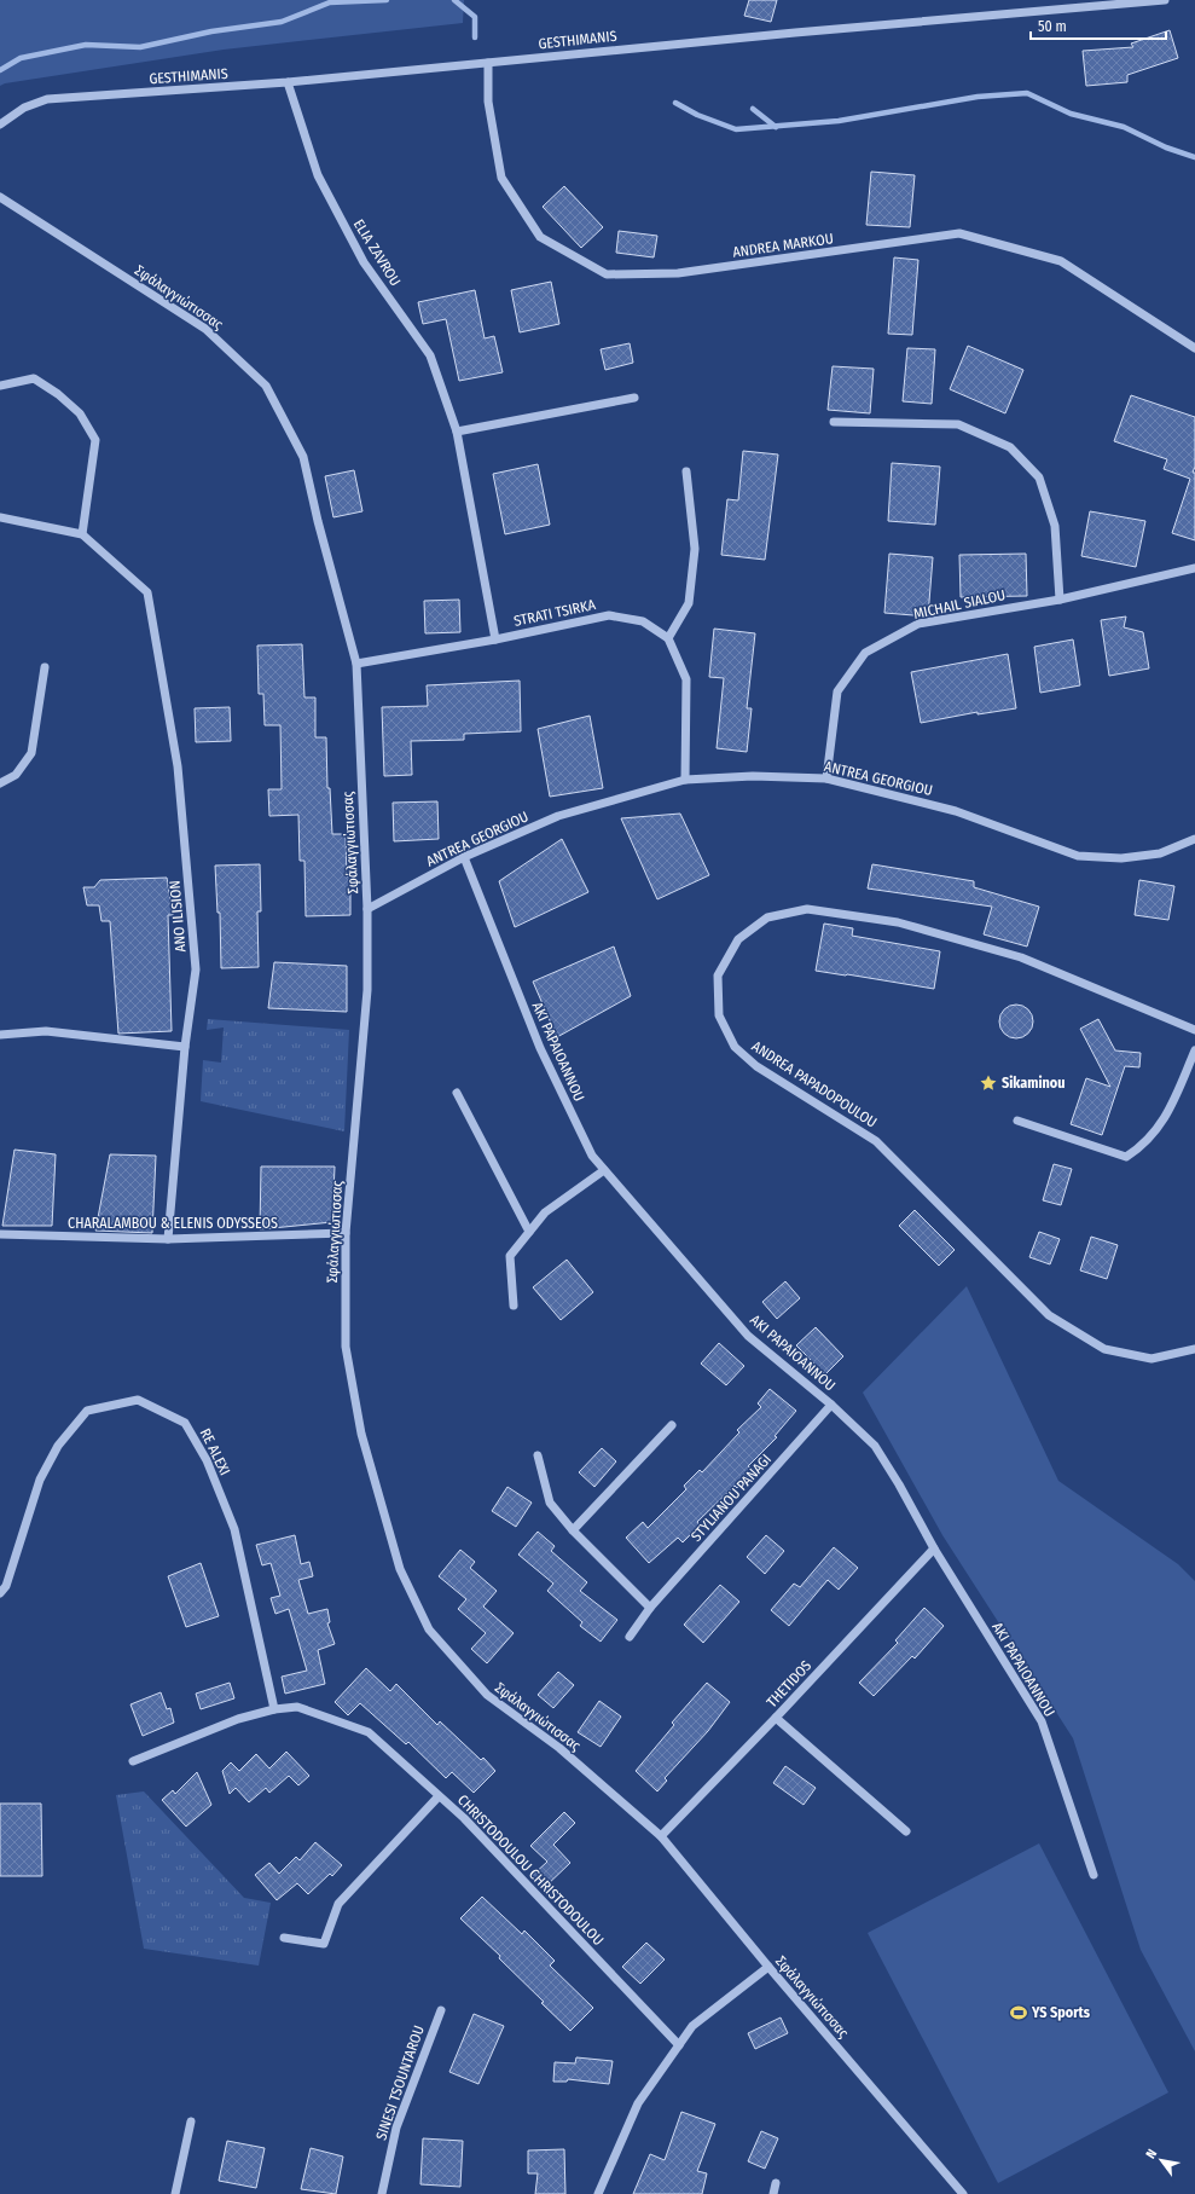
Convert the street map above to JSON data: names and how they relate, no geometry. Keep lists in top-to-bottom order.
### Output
{
  "streets": {
    "street": [
      "GESTHIMANIS",
      "ANDREA MARKOU",
      "ELIA ZAVROU",
      "Σφάλαγγιώτισσας",
      "MICHAIL SIALOU",
      "STRATI TSIRKA",
      "ANTREA GEORGIOU",
      "ANO ILISION",
      "AKI PAPAIOANNOU",
      "ANDREA PAPADOPOULOU",
      "CHARALAMBOU & ELENIS ODYSSEOS",
      "RE ALEXI",
      "STYLIANOU PANAGI",
      "THETIDOS",
      "CHRISTODOULOU CHRISTODOULOU",
      "SINESI TSOUNTAROU"
    ]
  },
  "crossings": [
    ["GESTHIMANIS", "ANDREA MARKOU"],
    ["GESTHIMANIS", "ELIA ZAVROU"],
    ["ELIA ZAVROU", "STRATI TSIRKA"],
    ["Σφάλαγγιώτισσας", "STRATI TSIRKA"],
    ["Σφάλαγγιώτισσας", "ANTREA GEORGIOU"],
    ["Σφάλαγγιώτισσας", "CHARALAMBOU & ELENIS ODYSSEOS"],
    ["Σφάλαγγιώτισσας", "THETIDOS"],
    ["MICHAIL SIALOU", "ANTREA GEORGIOU"],
    ["ANTREA GEORGIOU", "AKI PAPAIOANNOU"],
    ["ANO ILISION", "CHARALAMBOU & ELENIS ODYSSEOS"],
    ["AKI PAPAIOANNOU", "STYLIANOU PANAGI"],
    ["AKI PAPAIOANNOU", "THETIDOS"],
    ["RE ALEXI", "CHRISTODOULOU CHRISTODOULOU"]
  ],
  "places": {
    "place": ["Sikaminou"],
    "sports": ["YS Sports"]
  },
  "scale_bar": "50 m",
  "north": "top left"
}
